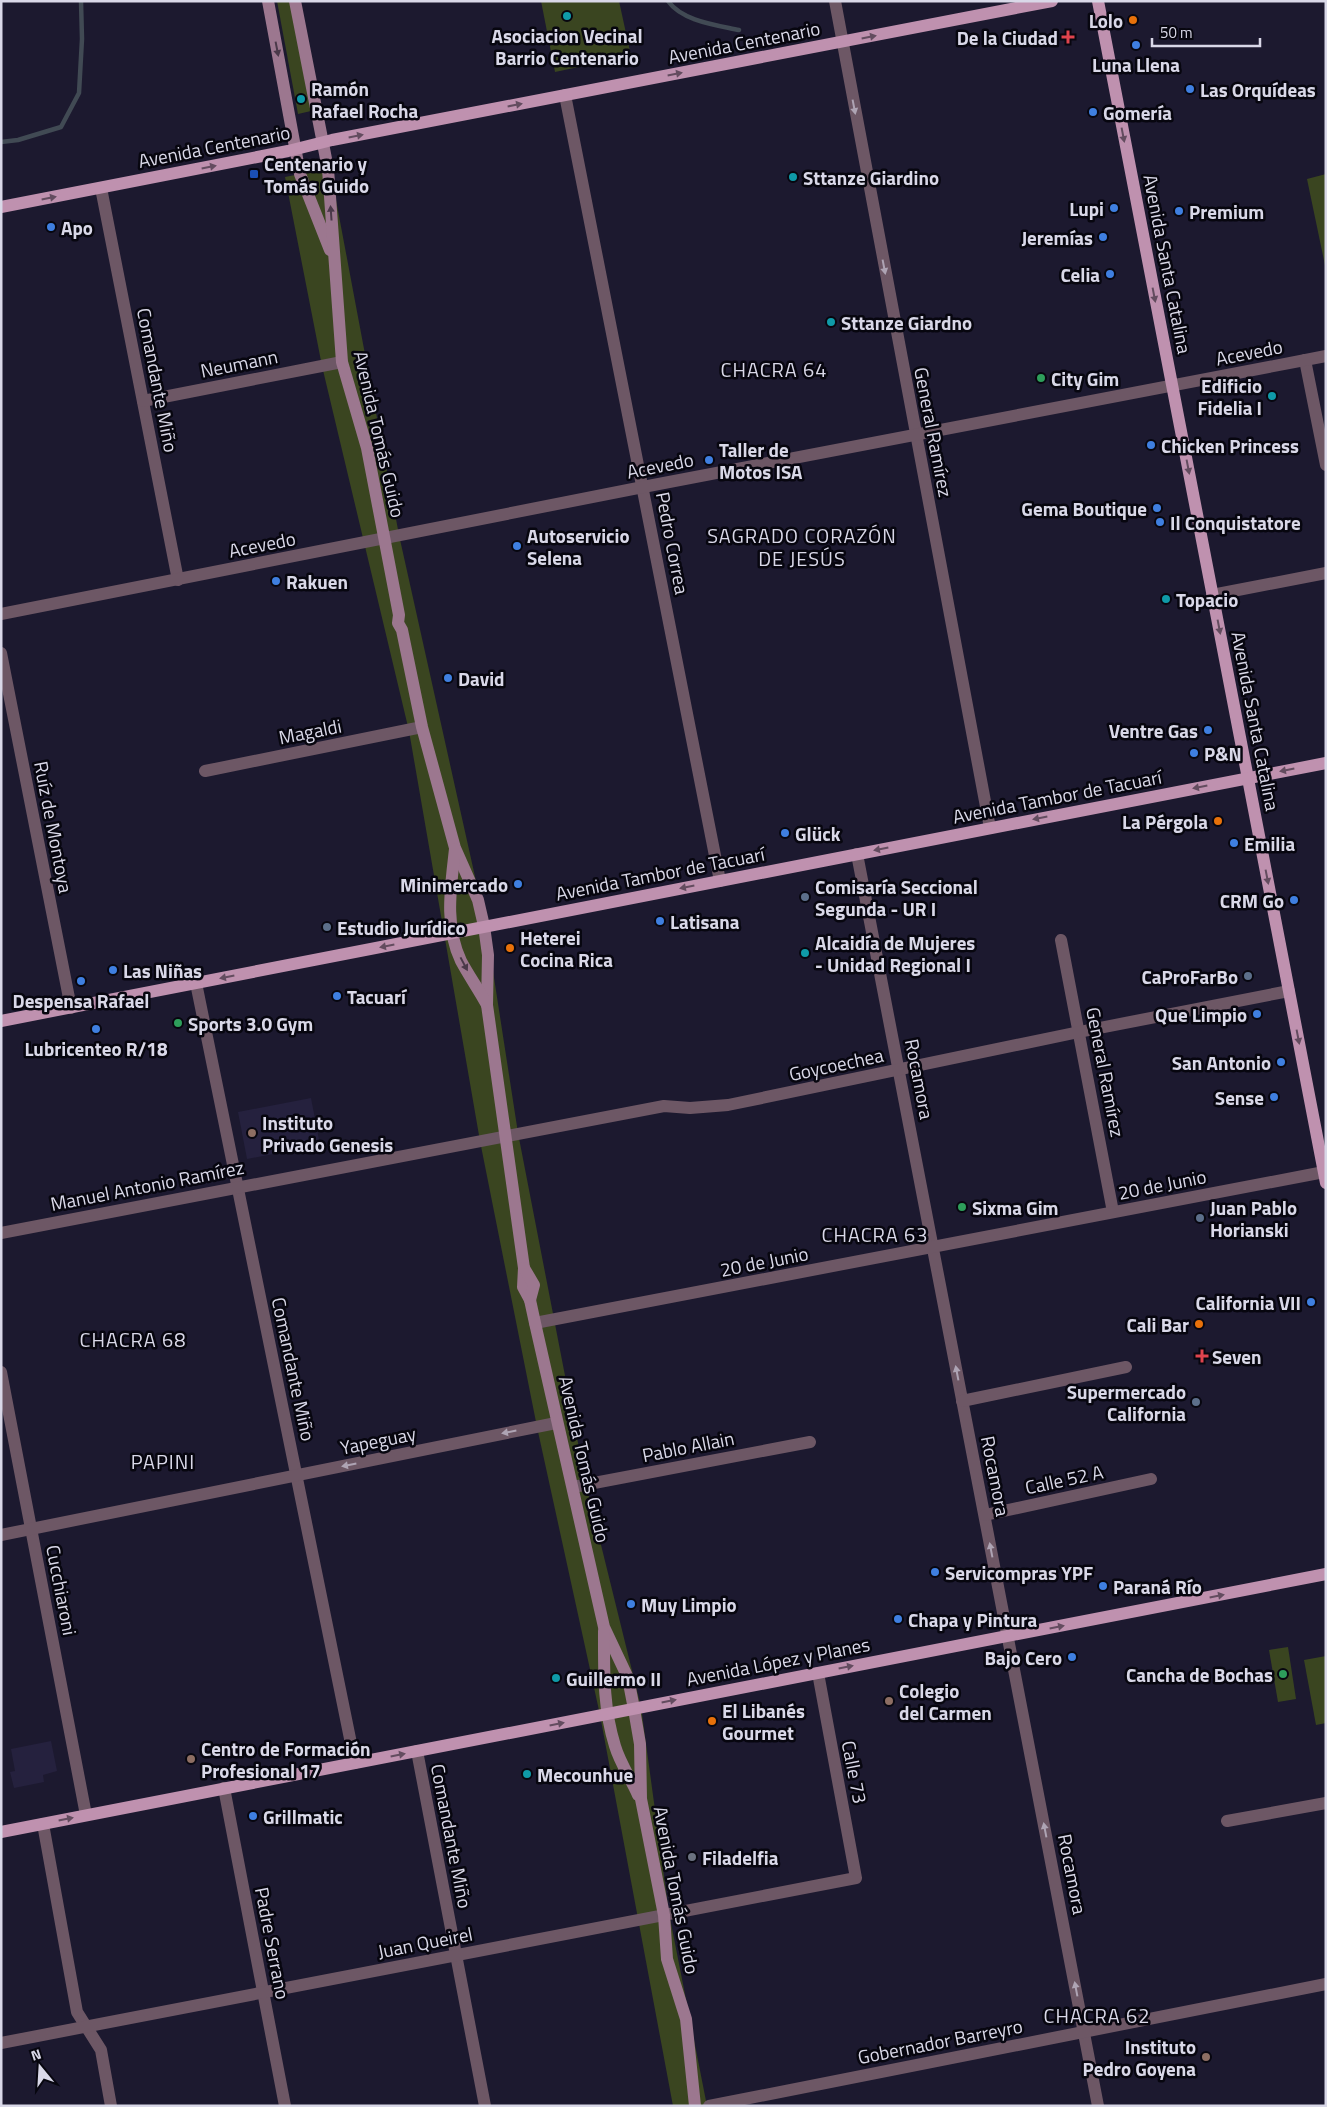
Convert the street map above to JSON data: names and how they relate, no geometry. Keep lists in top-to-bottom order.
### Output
{
  "streets": {
    "main road": [
      "Avenida Centenario",
      "Avenida Santa Catalina",
      "Avenida Tomás Guido",
      "Avenida Tambor de Tacuarí",
      "Avenida López y Planes"
    ],
    "street": [
      "Acevedo",
      "Neumann",
      "Comandante Miño",
      "General Ramírez",
      "Pedro Correa",
      "Magaldi",
      "Ruíz de Montoya",
      "Goycoechea",
      "Rocamora",
      "20 de Junio",
      "Manuel Antonio Ramírez",
      "Yapeguay",
      "Pablo Allain",
      "Calle 52 A",
      "Cucchiaroni",
      "Calle 73",
      "Juan Queirel",
      "Padre Serrano",
      "Gobernador Barreyro"
    ]
  },
  "crossings": [
    ["Avenida Centenario", "Comandante Miño"],
    ["Avenida Centenario", "General Ramírez"],
    ["Avenida Centenario", "Avenida Tomás Guido"],
    ["Avenida Centenario", "Pedro Correa"],
    ["Avenida Santa Catalina", "Acevedo"],
    ["Avenida Santa Catalina", "Avenida Tambor de Tacuarí"],
    ["Avenida Santa Catalina", "Goycoechea"],
    ["Avenida Santa Catalina", "20 de Junio"],
    ["Acevedo", "Comandante Miño"],
    ["Acevedo", "General Ramírez"],
    ["Acevedo", "Avenida Tomás Guido"],
    ["Acevedo", "Pedro Correa"],
    ["Neumann", "Comandante Miño"],
    ["Neumann", "Avenida Tomás Guido"],
    ["Comandante Miño", "Avenida Tambor de Tacuarí"],
    ["Comandante Miño", "Manuel Antonio Ramírez"],
    ["Comandante Miño", "Yapeguay"],
    ["Comandante Miño", "Avenida López y Planes"],
    ["Comandante Miño", "Juan Queirel"],
    ["General Ramírez", "Avenida Tambor de Tacuarí"],
    ["General Ramírez", "Goycoechea"],
    ["General Ramírez", "20 de Junio"],
    ["Avenida Tomás Guido", "Magaldi"],
    ["Avenida Tomás Guido", "Avenida Tambor de Tacuarí"],
    ["Avenida Tomás Guido", "Goycoechea"],
    ["Avenida Tomás Guido", "20 de Junio"],
    ["Avenida Tomás Guido", "Manuel Antonio Ramírez"],
    ["Avenida Tomás Guido", "Yapeguay"],
    ["Avenida Tomás Guido", "Pablo Allain"],
    ["Avenida Tomás Guido", "Avenida López y Planes"],
    ["Avenida Tomás Guido", "Juan Queirel"],
    ["Pedro Correa", "Avenida Tambor de Tacuarí"],
    ["Avenida Tambor de Tacuarí", "Ruíz de Montoya"],
    ["Avenida Tambor de Tacuarí", "Rocamora"],
    ["Goycoechea", "Rocamora"],
    ["Goycoechea", "Manuel Antonio Ramírez"],
    ["Rocamora", "20 de Junio"],
    ["Rocamora", "Calle 52 A"],
    ["Rocamora", "Avenida López y Planes"],
    ["Rocamora", "Gobernador Barreyro"],
    ["Yapeguay", "Cucchiaroni"],
    ["Cucchiaroni", "Avenida López y Planes"],
    ["Avenida López y Planes", "Calle 73"],
    ["Avenida López y Planes", "Padre Serrano"],
    ["Calle 73", "Juan Queirel"],
    ["Juan Queirel", "Padre Serrano"]
  ],
  "one_way": [
    "Avenida Centenario",
    "Avenida Santa Catalina",
    "General Ramírez",
    "Avenida Tambor de Tacuarí",
    "Rocamora",
    "Yapeguay",
    "Avenida López y Planes"
  ],
  "districts": [
    "CHACRA 64",
    "SAGRADO CORAZÓN DE JESÚS",
    "CHACRA 63",
    "CHACRA 68",
    "PAPINI",
    "CHACRA 62"
  ],
  "places": {
    "other": [
      "Asociacion Vecinal Barrio Centenario",
      "Lolo",
      "Luna Llena",
      "Las Orquídeas",
      "Ramón Rafael Rocha",
      "Gomería",
      "Sttanze Giardino",
      "Lupi",
      "Premium",
      "Apo",
      "Jeremías",
      "Celia",
      "Sttanze Giardno",
      "City Gim",
      "Edificio Fidelia I",
      "Chicken Princess",
      "Taller de Motos ISA",
      "Gema Boutique",
      "Il Conquistatore",
      "Autoservicio Selena",
      "Rakuen",
      "Topacio",
      "David",
      "Ventre Gas",
      "P&N",
      "La Pérgola",
      "Glück",
      "Emilia",
      "Minimercado",
      "Comisaría Seccional Segunda - UR I",
      "CRM Go",
      "Latisana",
      "Estudio Jurídico",
      "Heterei Cocina Rica",
      "Alcaidía de Mujeres - Unidad Regional I",
      "Las Niñas",
      "CaProFarBo",
      "Despensa Rafael",
      "Tacuarí",
      "Que Limpio",
      "Sports 3.0 Gym",
      "Lubricenteo R/18",
      "San Antonio",
      "Sense",
      "Instituto Privado Genesis",
      "Sixma Gim",
      "Juan Pablo Horianski",
      "California VII",
      "Cali Bar",
      "Supermercado California",
      "Servicompras YPF",
      "Paraná Río",
      "Muy Limpio",
      "Chapa y Pintura",
      "Bajo Cero",
      "Cancha de Bochas",
      "Guillermo II",
      "Colegio del Carmen",
      "El Libanés Gourmet",
      "Centro de Formación Profesional 17",
      "Mecounhue",
      "Grillmatic",
      "Filadelfia",
      "Instituto Pedro Goyena"
    ],
    "health": ["De la Ciudad", "Seven"],
    "transit": ["Centenario y Tomás Guido"]
  },
  "scale_bar": "50 m",
  "north": "top"
}
